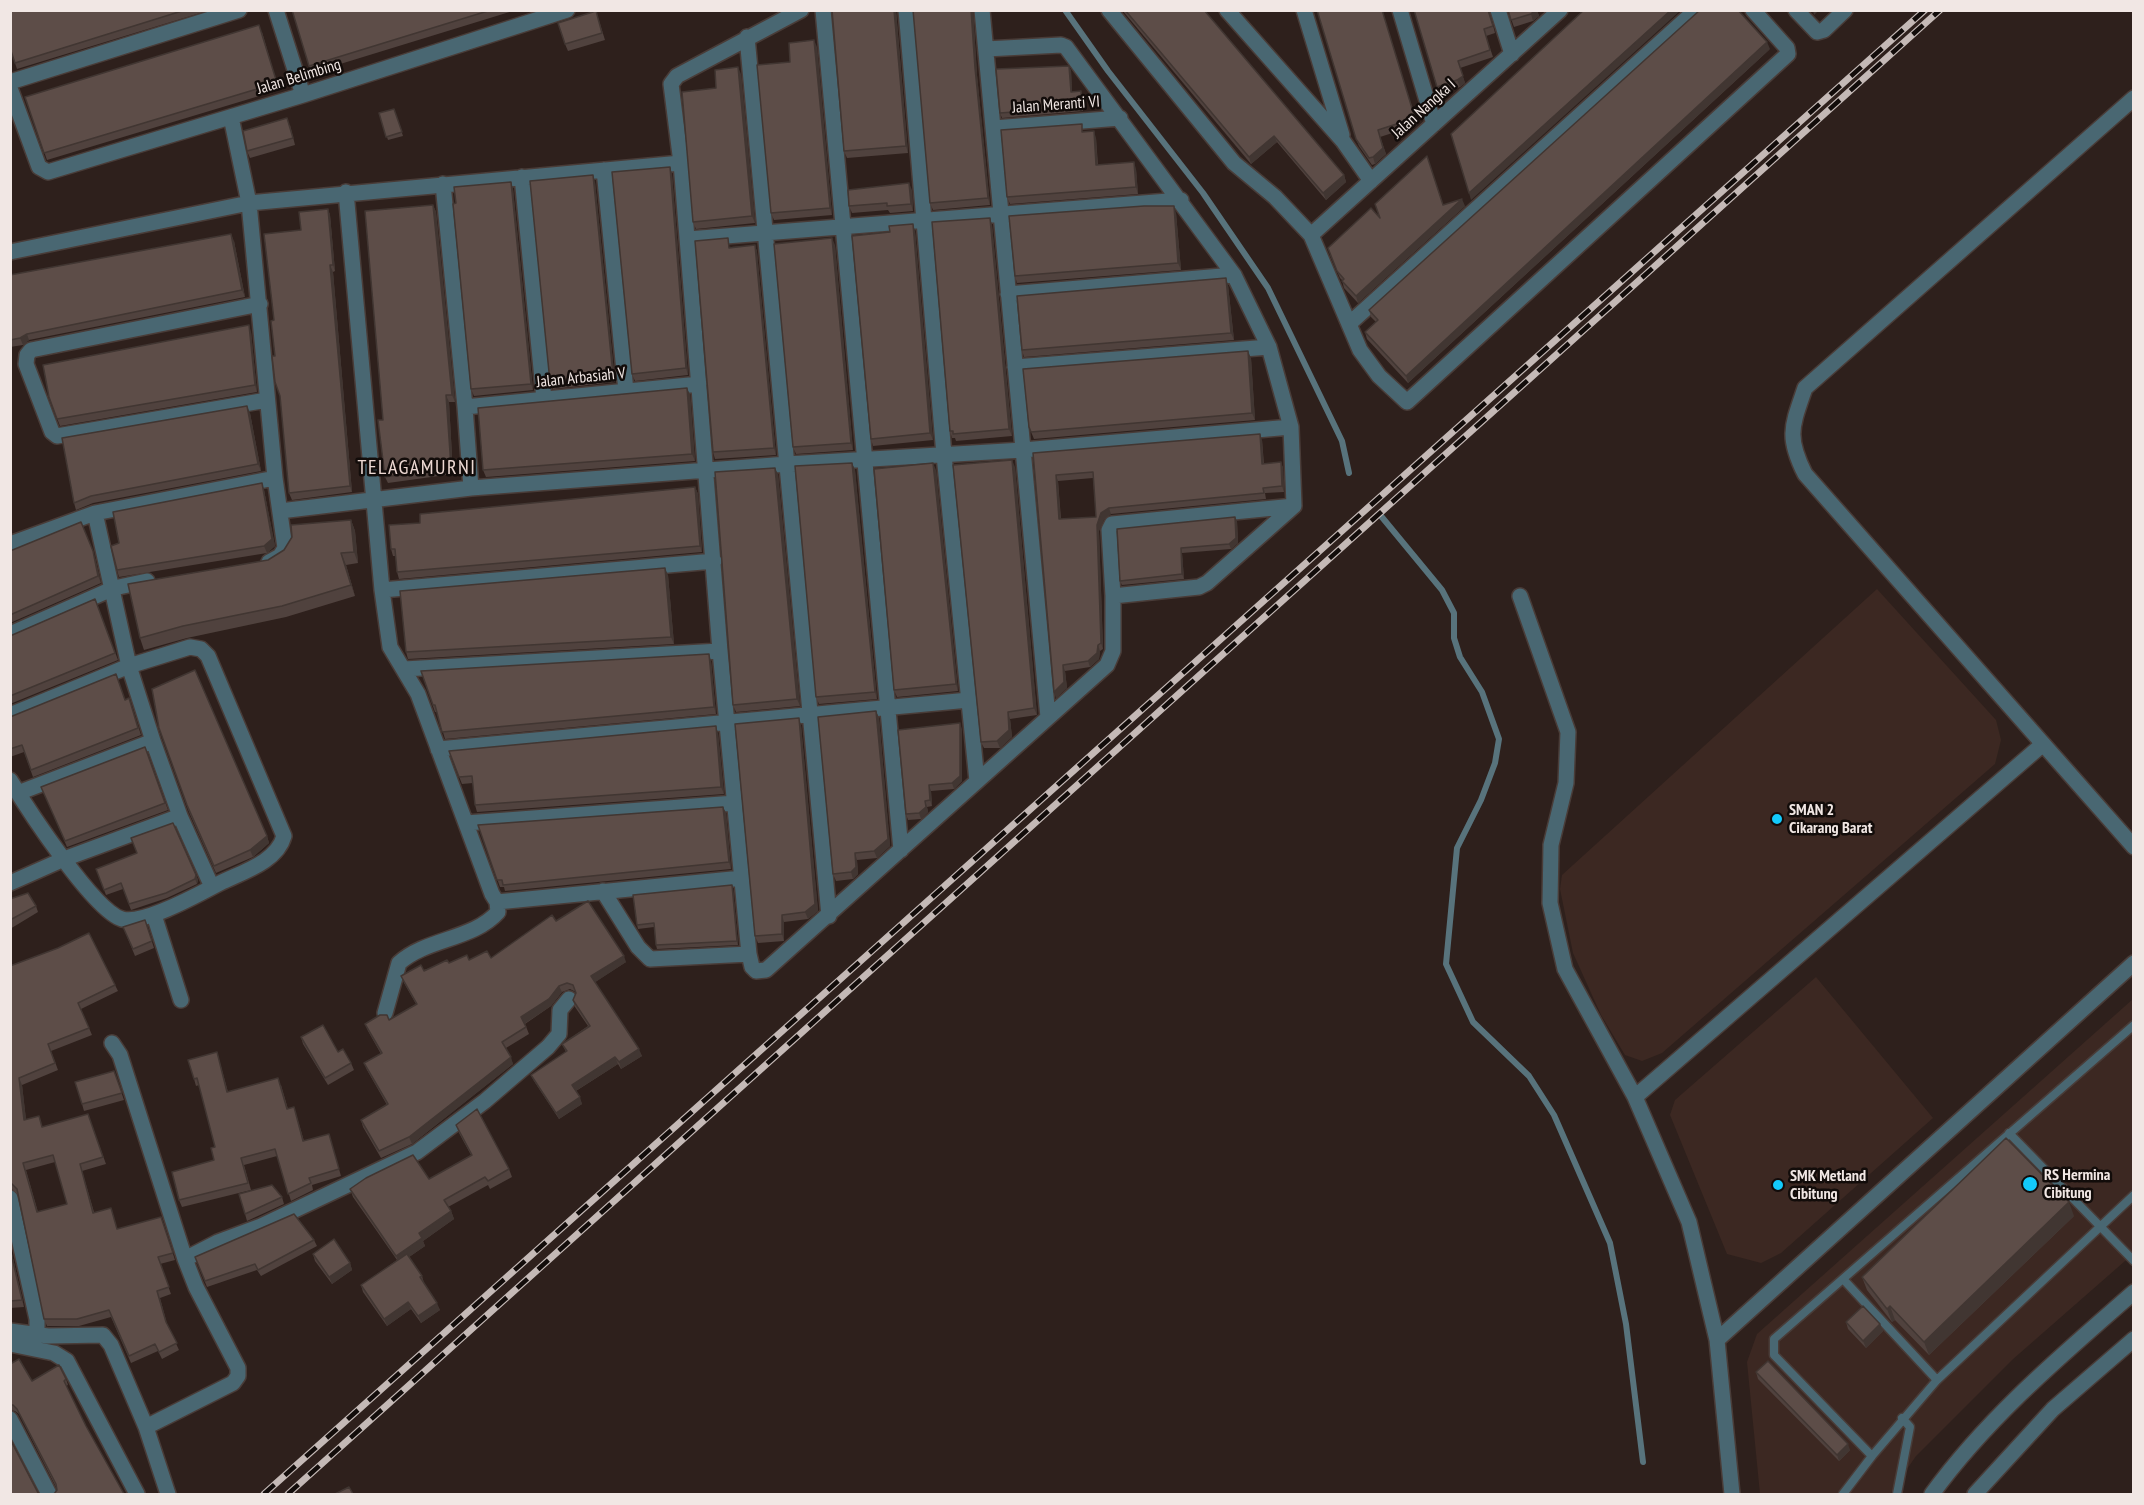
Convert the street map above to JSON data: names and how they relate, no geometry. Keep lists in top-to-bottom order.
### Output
{
  "streets": {
    "street": [
      "Jalan Belimbing",
      "Jalan Meranti VI",
      "Jalan Nangka I",
      "Jalan Arbasiah V"
    ]
  },
  "districts": ["TELAGAMURNI"],
  "places": ["SMAN 2 Cikarang Barat", "RS Hermina Cibitung", "SMK Metland Cibitung"]
}
